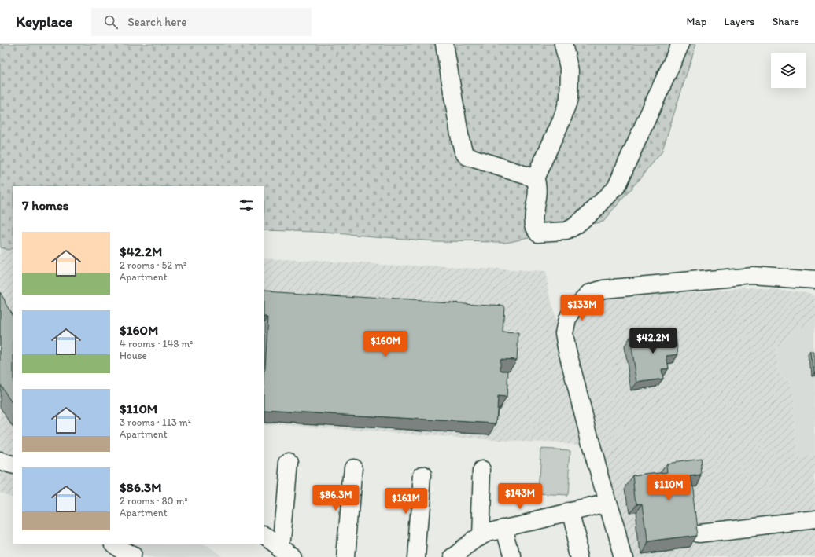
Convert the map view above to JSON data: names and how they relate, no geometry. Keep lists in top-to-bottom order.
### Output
{
  "page": {
    "header": "Keyplace",
    "search": "Search here",
    "nav": ["Map", "Layers", "Share"],
    "heading": "7 homes",
    "list": [
      {
        "name": "$42.2M",
        "note": "2 rooms · 52 m² · Apartment"
      },
      {
        "name": "$160M",
        "note": "4 rooms · 148 m² · House"
      },
      {
        "name": "$110M",
        "note": "3 rooms · 113 m² · Apartment"
      },
      {
        "name": "$86.3M",
        "note": "2 rooms · 80 m² · Apartment"
      }
    ],
    "price": [
      "$133M",
      "$42.2M",
      "$160M",
      "$110M",
      "$143M",
      "$86.3M",
      "$161M"
    ]
  }
}
